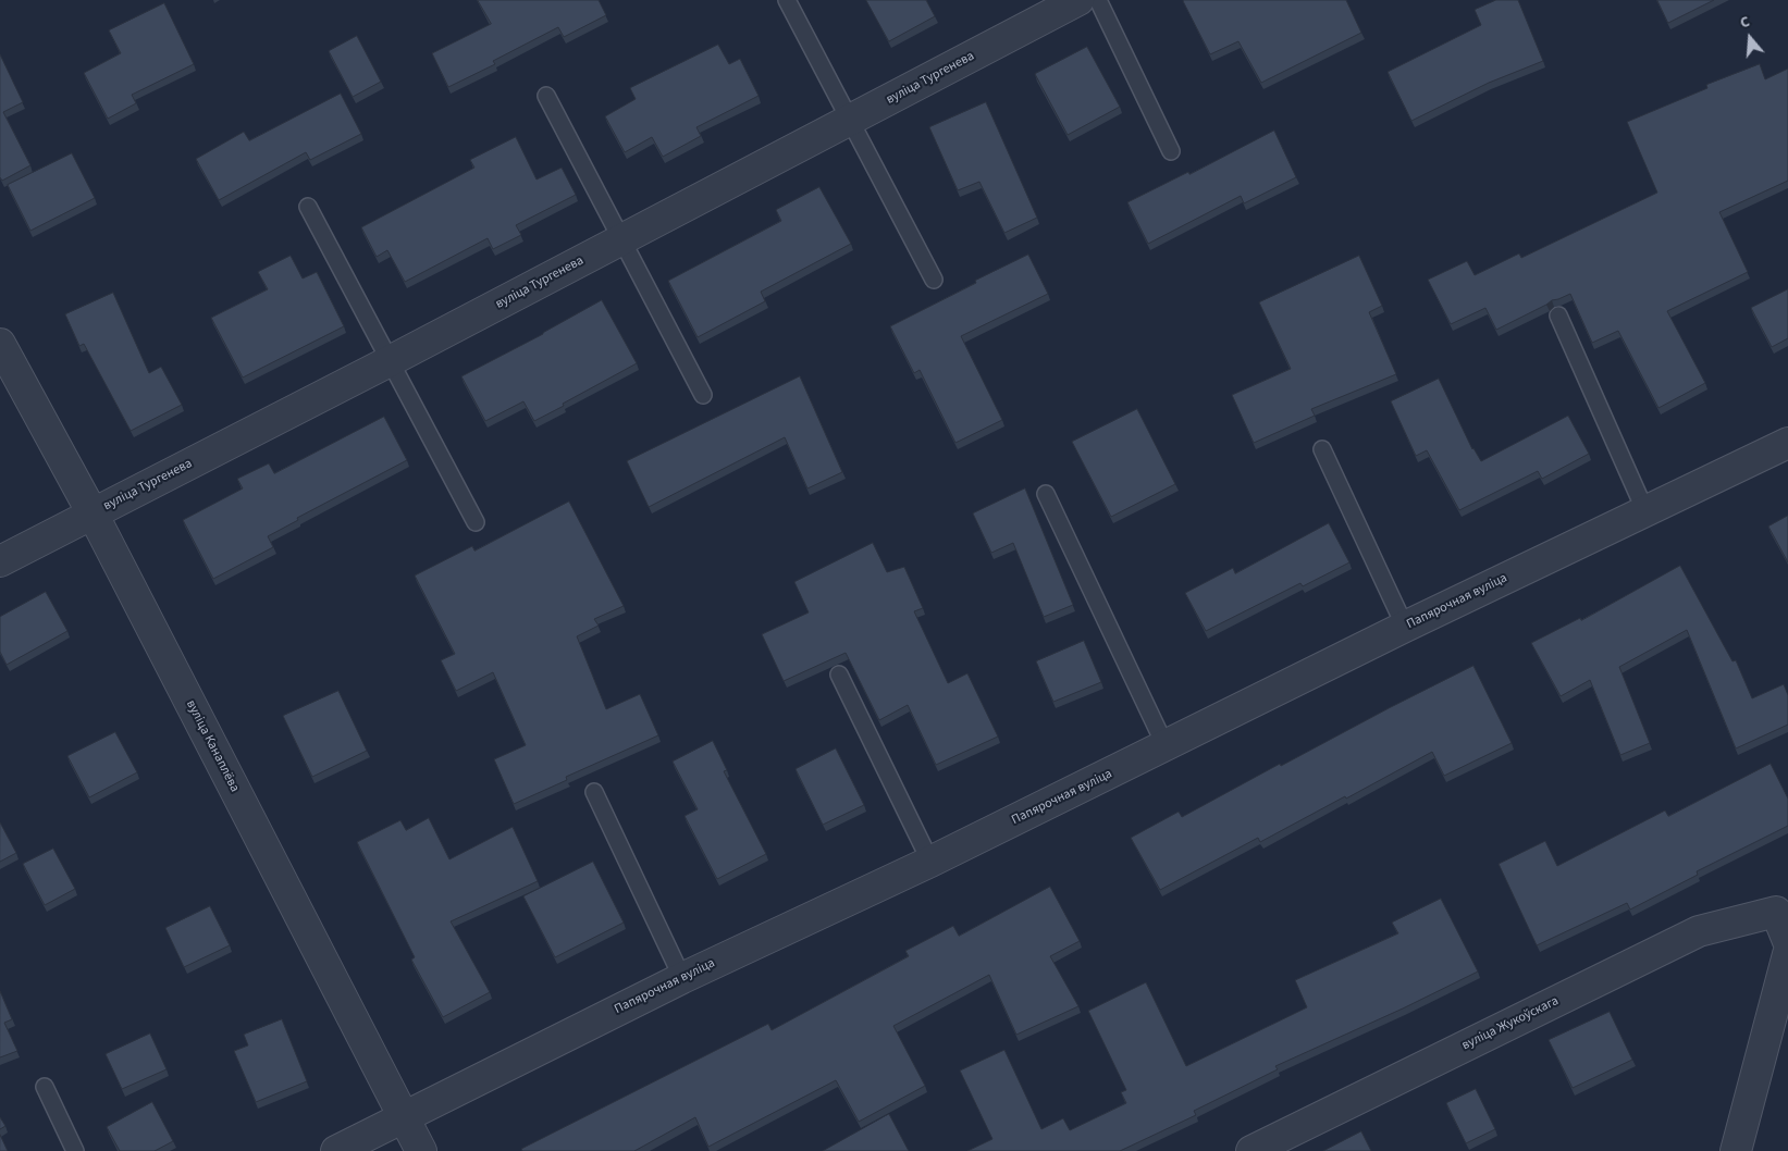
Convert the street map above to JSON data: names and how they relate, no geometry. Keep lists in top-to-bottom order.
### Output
{
  "streets": {
    "street": [
      "вуліца Тургенева",
      "Папярочная вуліца",
      "вуліца Канаплёва",
      "вуліца Жукоўскага"
    ]
  },
  "crossings": [
    ["вуліца Тургенева", "вуліца Канаплёва"],
    ["Папярочная вуліца", "вуліца Канаплёва"]
  ],
  "north": "top"
}
